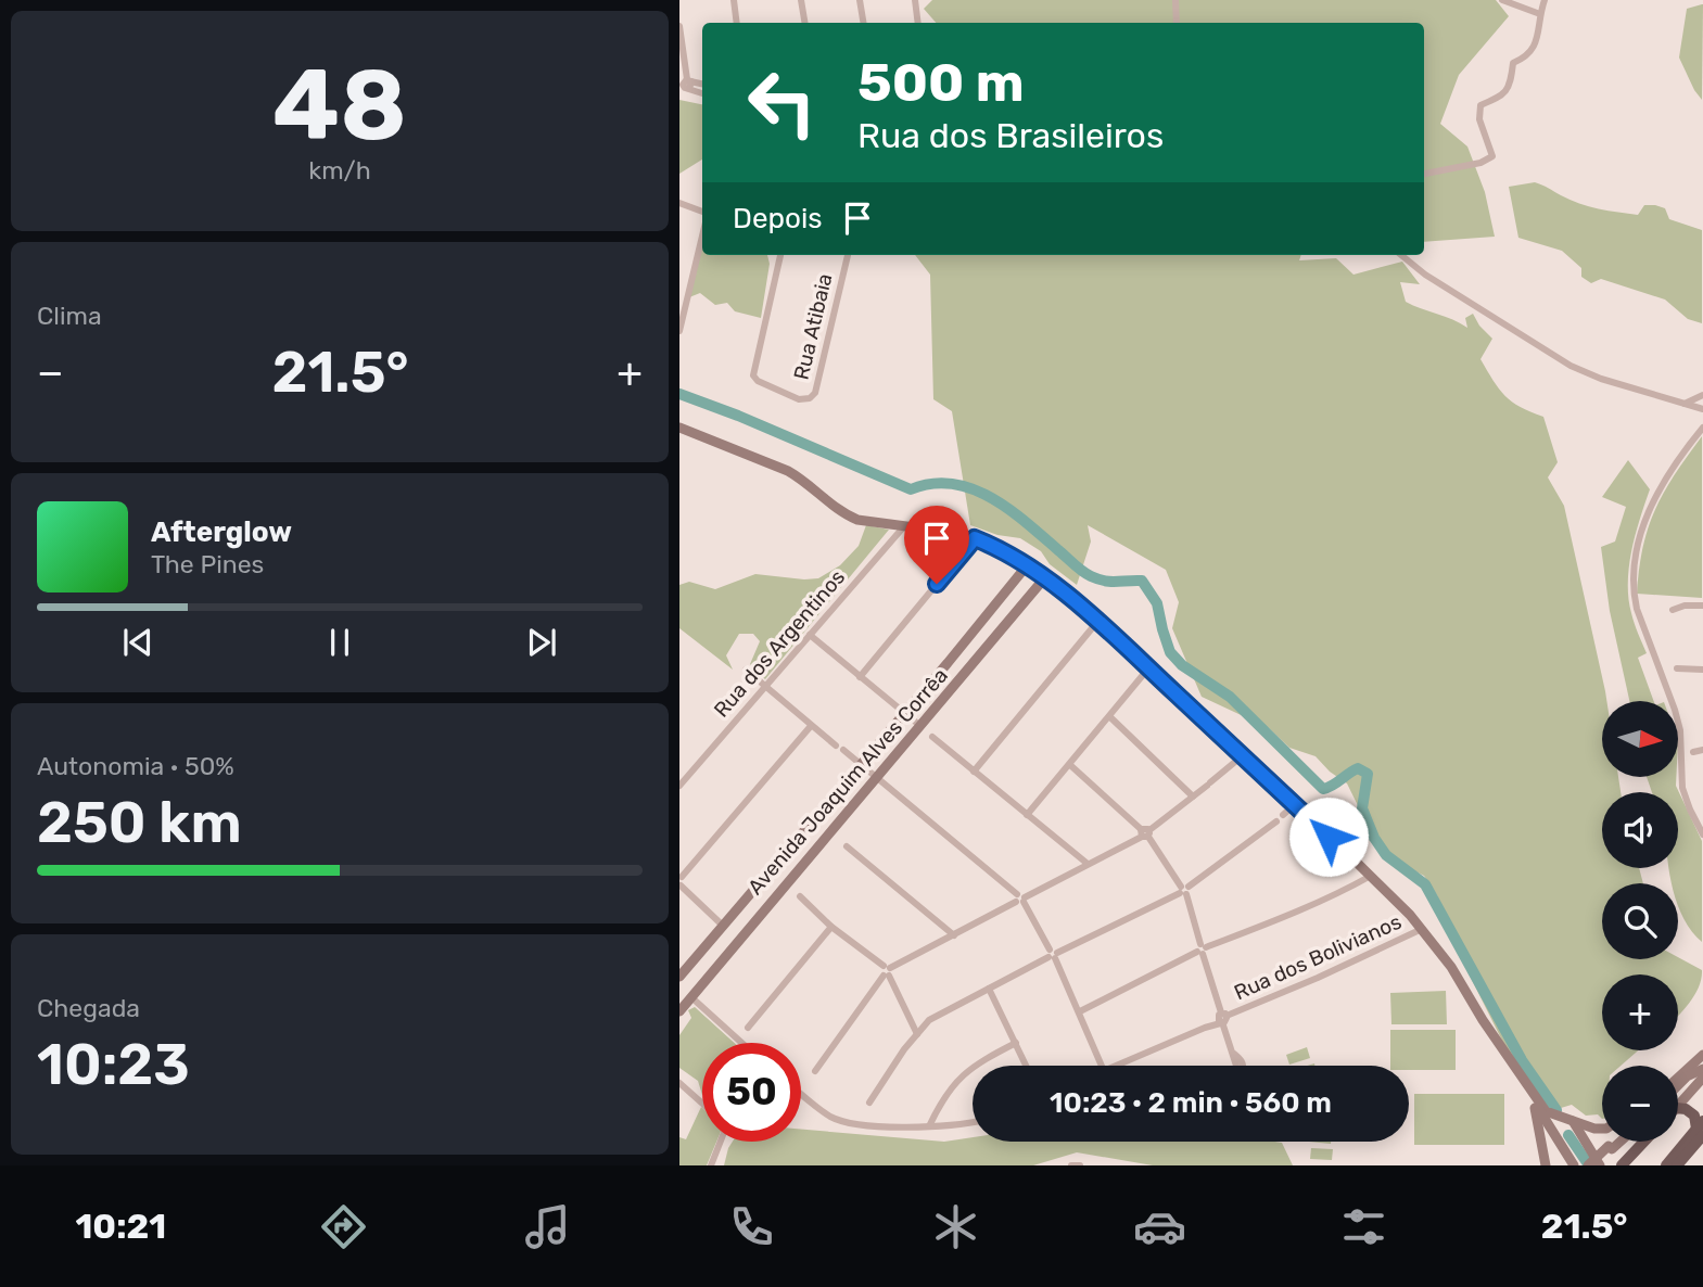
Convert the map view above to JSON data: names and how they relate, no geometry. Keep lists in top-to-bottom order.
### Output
{
  "streets": {
    "main road": ["Avenida Joaquim Alves Corrêa"],
    "street": ["Rua Atibaia", "Rua dos Argentinos", "Rua dos Bolivianos"]
  },
  "north": "right",
  "page": {
    "tile": [
      ["48", "km/h"],
      "Clima",
      ["Autonomia · 50%", "250 km"],
      ["Chegada", "10:23"]
    ],
    "turn": ["500 m", "Rua dos Brasileiros"],
    "then": "Depois",
    "heat": ["−", "21.5°", "+"],
    "song": ["Afterglow", "The Pines"],
    "map_buttons": ["+", "−"],
    "limit": "50",
    "trip": "10:23 · 2 min · 560 m",
    "tabs": ["10:21", "21.5°"]
  }
}
